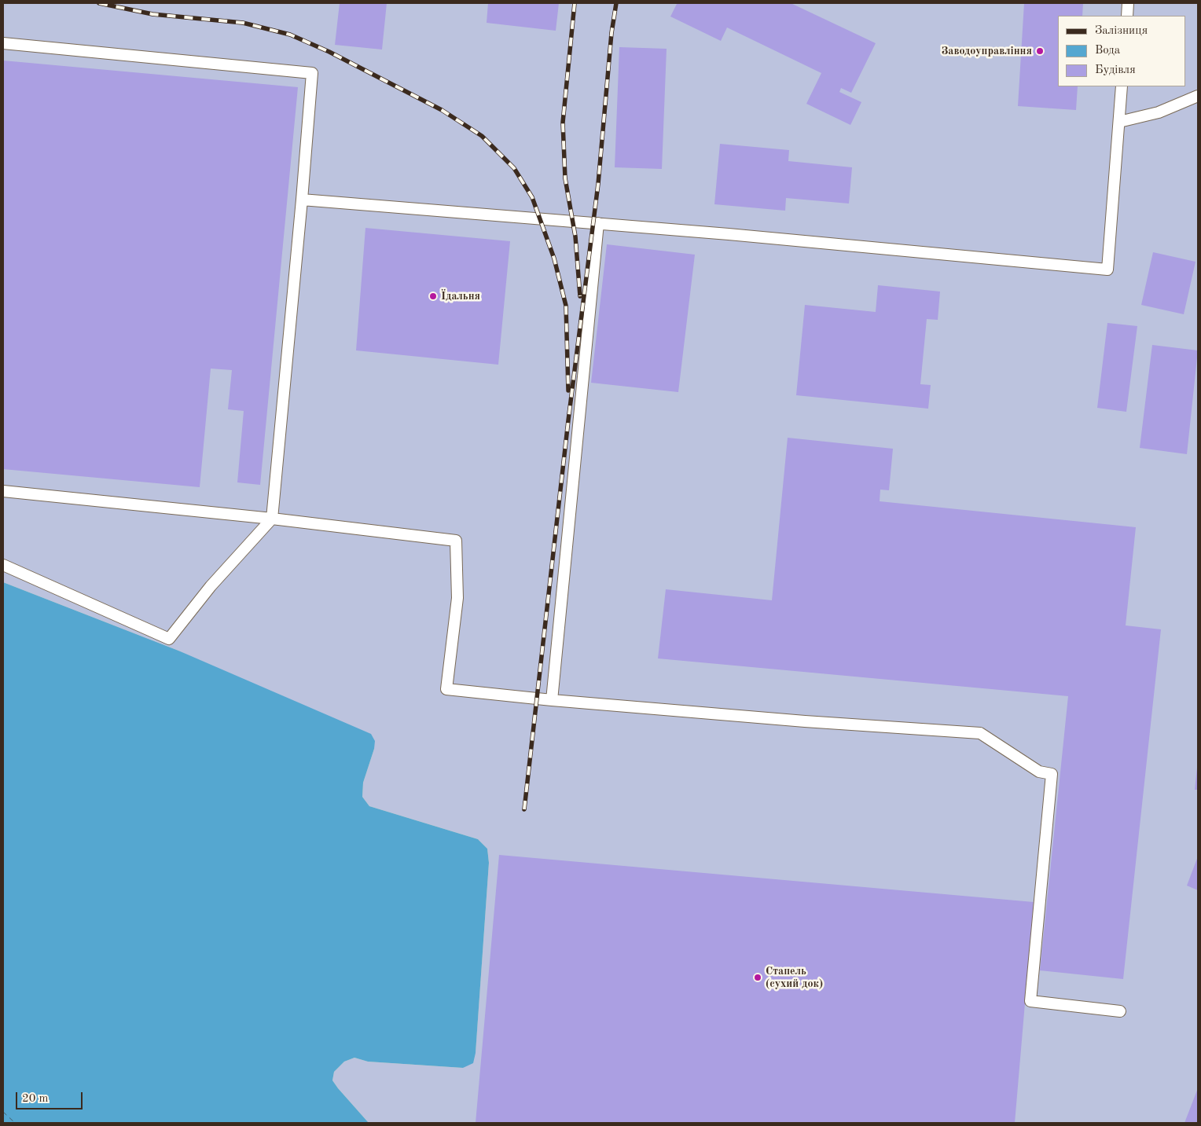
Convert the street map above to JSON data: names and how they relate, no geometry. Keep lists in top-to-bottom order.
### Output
{
  "places": ["Заводоуправління", "Їдальня", "Стапель (сухий док)"],
  "legend": ["Залізниця", "Вода", "Будівля"],
  "scale_bar": "20 m"
}
